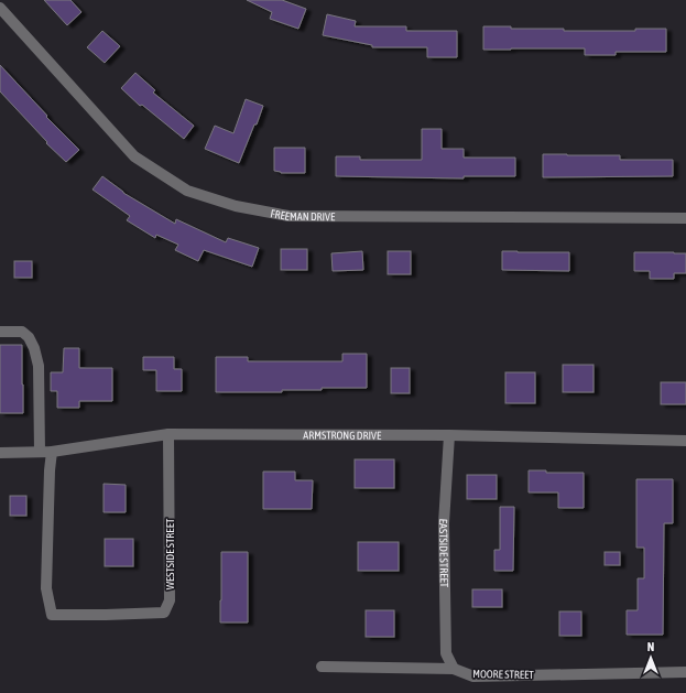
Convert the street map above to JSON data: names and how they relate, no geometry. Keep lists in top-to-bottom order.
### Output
{
  "streets": {
    "street": [
      "FREEMAN DRIVE",
      "ARMSTRONG DRIVE",
      "EASTSIDE STREET",
      "WESTSIDE STREET",
      "MOORE STREET"
    ]
  },
  "crossings": [
    ["ARMSTRONG DRIVE", "EASTSIDE STREET"],
    ["ARMSTRONG DRIVE", "WESTSIDE STREET"],
    ["EASTSIDE STREET", "MOORE STREET"]
  ],
  "north": "top"
}
